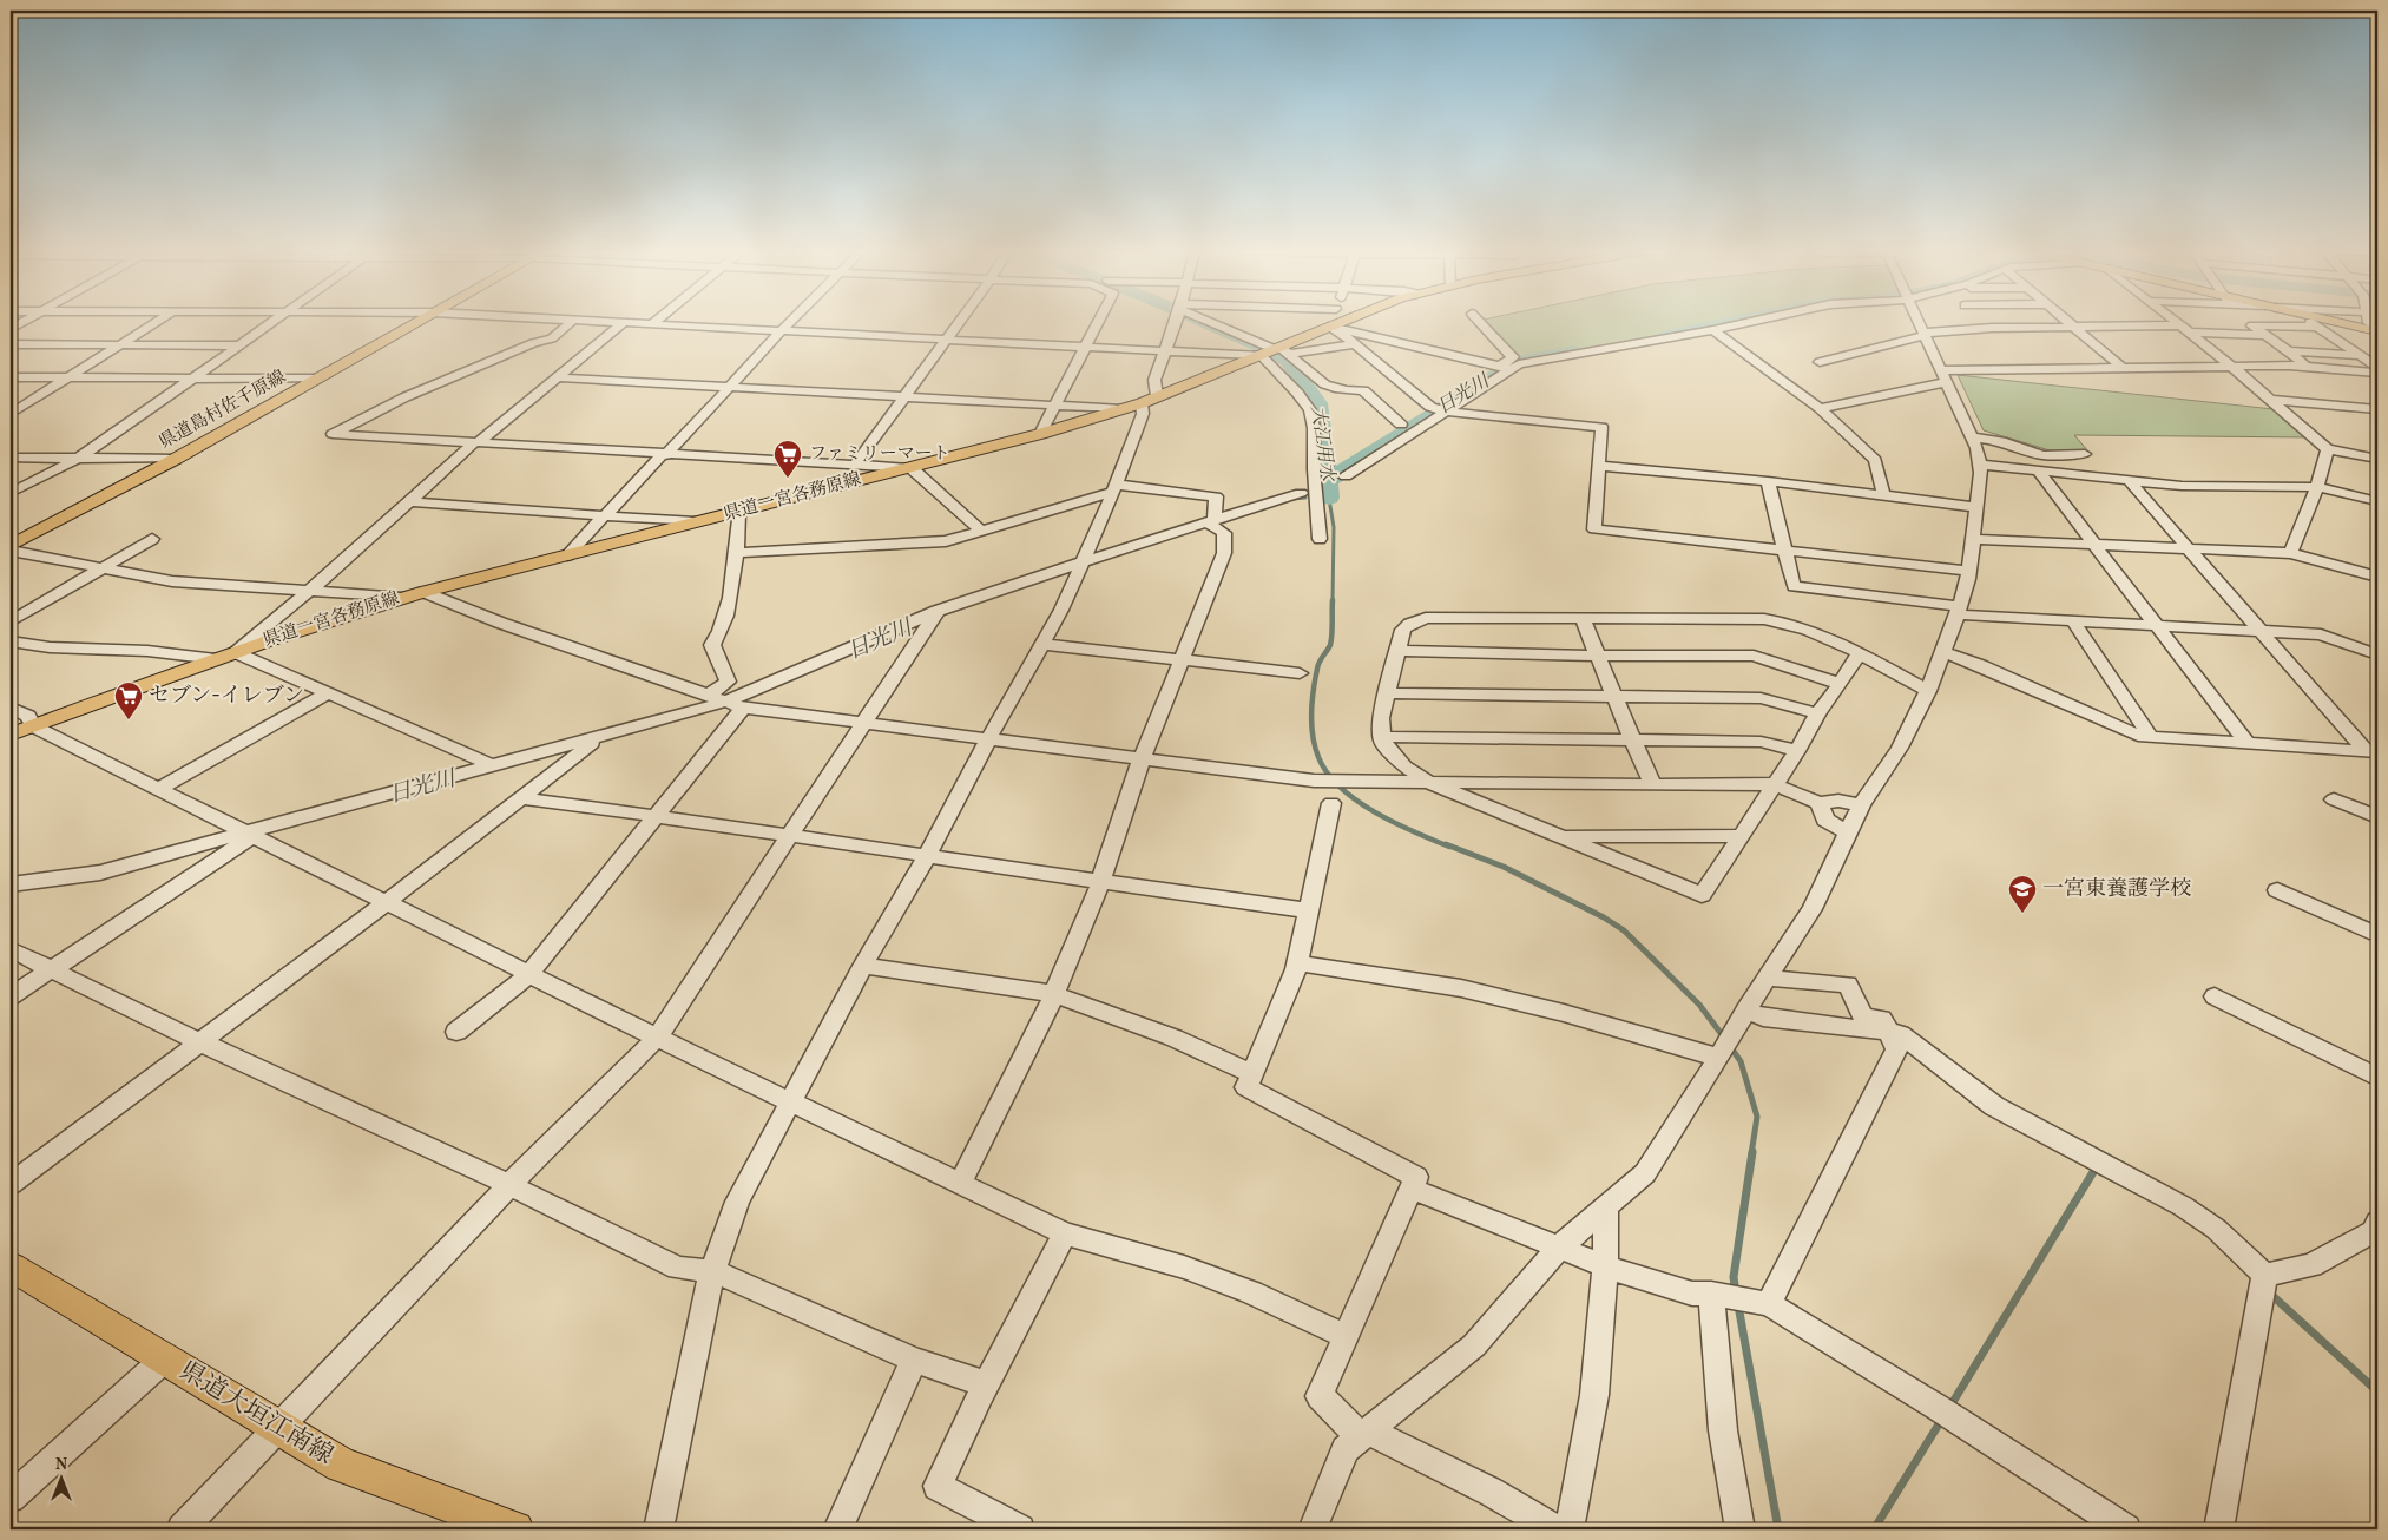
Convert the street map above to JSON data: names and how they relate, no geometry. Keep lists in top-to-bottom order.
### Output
{
  "streets": {
    "main road": ["県道島村佐千原線", "県道一宮各務原線", "県道大垣江南線"]
  },
  "water": ["日光川", "大江用水"],
  "places": {
    "supermarket": ["ファミリーマート", "セブン-イレブン"],
    "school or university": ["一宮東養護学校"]
  },
  "north": "top"
}
